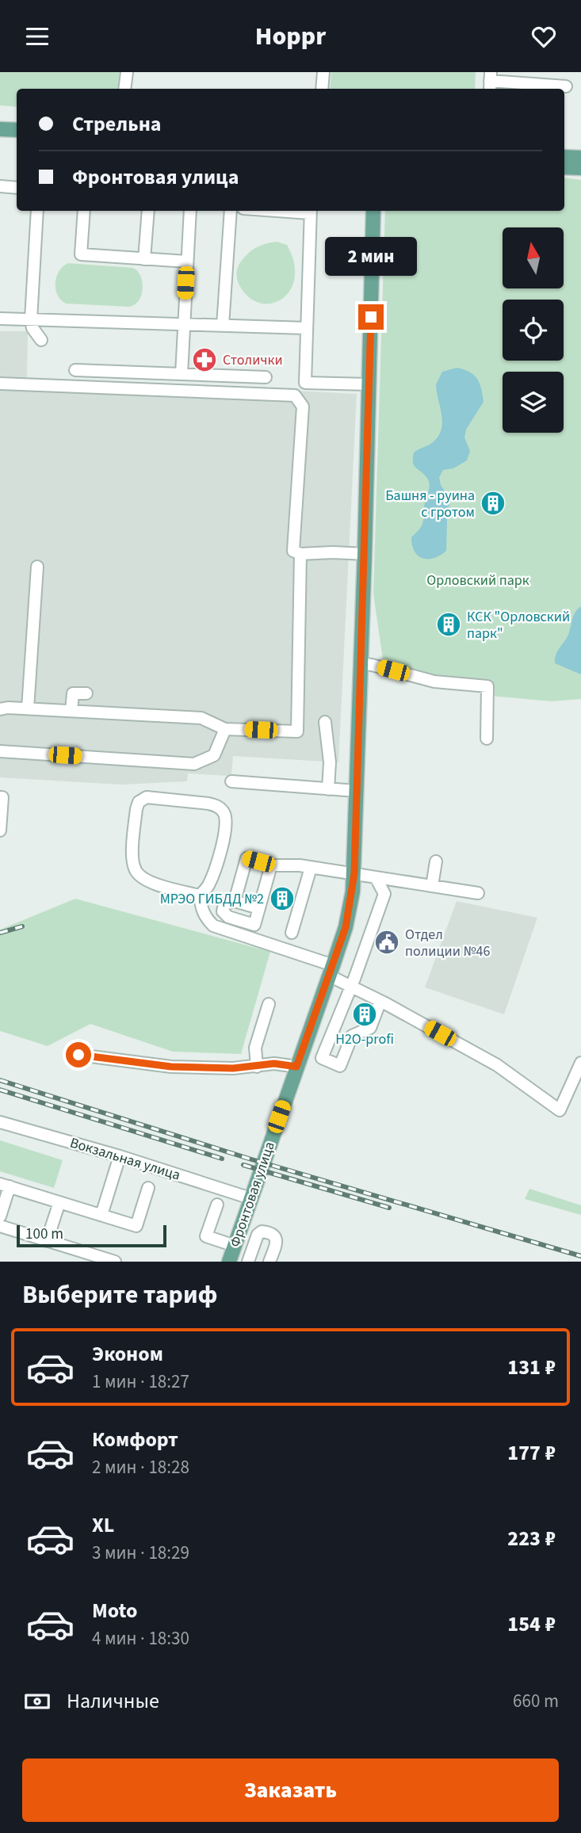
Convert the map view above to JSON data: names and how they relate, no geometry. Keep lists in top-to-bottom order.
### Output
{
  "streets": {
    "main road": ["Фронтовая улица"],
    "street": ["Вокзальная улица"]
  },
  "crossings": [
    ["Вокзальная улица", "Фронтовая улица"]
  ],
  "parks": ["Орловский парк"],
  "places": {
    "pharmacy": ["Столички"],
    "building": [
      "Башня - руина с гротом",
      "КСК \"Орловский парк\"",
      "МРЭО ГИБДД №2",
      "H2O-profi"
    ],
    "public building": ["Отдел полиции №46"]
  },
  "scale_bar": "100 m",
  "north": "top",
  "page": {
    "header": "Hoppr",
    "banner": ["Стрельна", "Фронтовая улица"],
    "bubble": "2 мин",
    "scale": "100 m",
    "heading": "Выберите тариф",
    "list": [
      {
        "name": "Эконом",
        "note": "1 мин · 18:27",
        "value": "131 ₽"
      },
      {
        "name": "Комфорт",
        "note": "2 мин · 18:28",
        "value": "177 ₽"
      },
      {
        "name": "XL",
        "note": "3 мин · 18:29",
        "value": "223 ₽"
      },
      {
        "name": "Moto",
        "note": "4 мин · 18:30",
        "value": "154 ₽"
      }
    ],
    "pay": ["Наличные", "660 m"],
    "buttons": "Заказать"
  }
}
